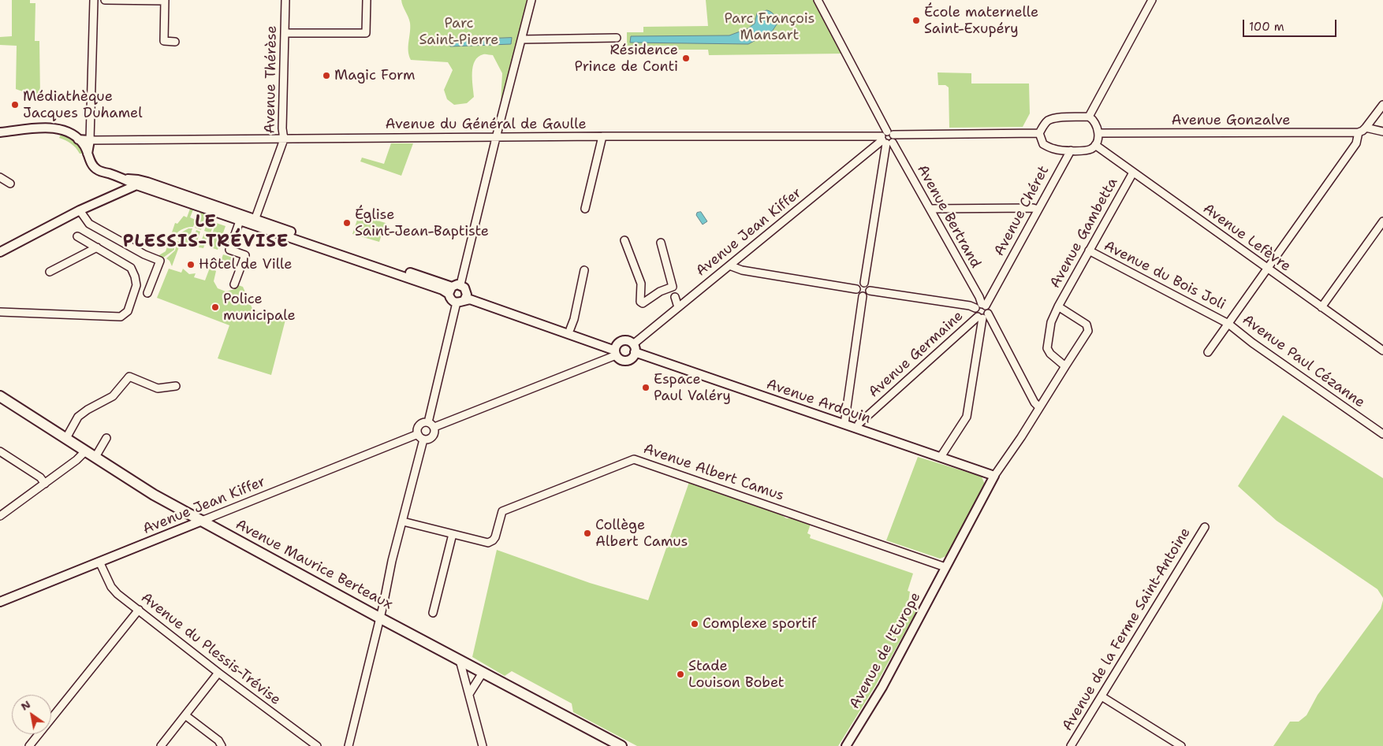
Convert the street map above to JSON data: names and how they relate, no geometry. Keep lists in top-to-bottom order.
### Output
{
  "streets": {
    "main road": ["Avenue Maurice Berteaux"],
    "street": [
      "Avenue Thérèse",
      "Avenue Gonzalve",
      "Avenue du Général de Gaulle",
      "Avenue Chéret",
      "Avenue Bertrand",
      "Avenue Jean Kiffer",
      "Avenue Gambetta",
      "Avenue Lefèvre",
      "Avenue du Bois Joli",
      "Avenue Germaine",
      "Avenue Paul Cézanne",
      "Avenue Ardouin",
      "Avenue Albert Camus",
      "Avenue de la Ferme Saint-Antoine",
      "Avenue du Plessis-Trévise",
      "Avenue de l'Europe"
    ]
  },
  "crossings": [
    ["Avenue Thérèse", "Avenue du Général de Gaulle"],
    ["Avenue Gonzalve", "Avenue du Général de Gaulle"],
    ["Avenue Gonzalve", "Avenue Chéret"],
    ["Avenue Gonzalve", "Avenue Lefèvre"],
    ["Avenue du Général de Gaulle", "Avenue Chéret"],
    ["Avenue du Général de Gaulle", "Avenue Bertrand"],
    ["Avenue du Général de Gaulle", "Avenue Jean Kiffer"],
    ["Avenue du Général de Gaulle", "Avenue Lefèvre"],
    ["Avenue Chéret", "Avenue Bertrand"],
    ["Avenue Chéret", "Avenue Lefèvre"],
    ["Avenue Bertrand", "Avenue Jean Kiffer"],
    ["Avenue Jean Kiffer", "Avenue Ardouin"],
    ["Avenue Jean Kiffer", "Avenue Maurice Berteaux"],
    ["Avenue Jean Kiffer", "Avenue du Plessis-Trévise"],
    ["Avenue Gambetta", "Avenue Lefèvre"],
    ["Avenue Gambetta", "Avenue du Bois Joli"],
    ["Avenue du Bois Joli", "Avenue Paul Cézanne"],
    ["Avenue Germaine", "Avenue Ardouin"],
    ["Avenue Ardouin", "Avenue de l'Europe"],
    ["Avenue Albert Camus", "Avenue de l'Europe"]
  ],
  "districts": ["LE PLESSIS-TRÉVISE"],
  "parks": ["Parc François Mansart", "Parc Saint-Pierre"],
  "places": [
    "École maternelle Saint-Exupéry",
    "Résidence Prince de Conti",
    "Magic Form",
    "Médiathèque Jacques Duhamel",
    "Église Saint-Jean-Baptiste",
    "Hôtel de Ville",
    "Police municipale",
    "Espace Paul Valéry",
    "Collège Albert Camus",
    "Complexe sportif",
    "Stade Louison Bobet"
  ],
  "scale_bar": "100 m",
  "north": "top left"
}
